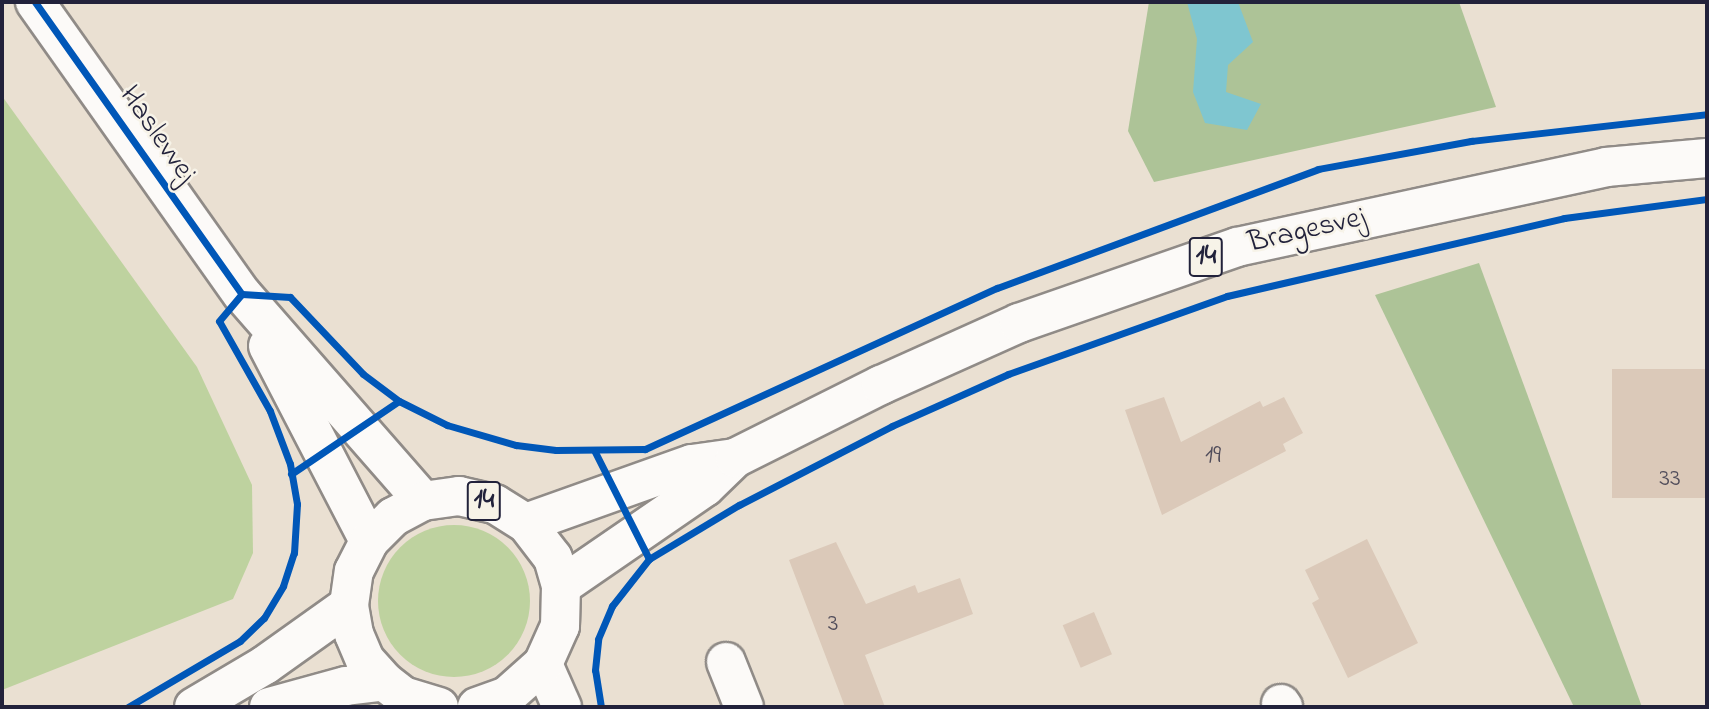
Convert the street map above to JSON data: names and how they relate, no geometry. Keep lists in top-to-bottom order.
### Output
{
  "streets": {
    "main road": ["Haslevvej", "Bragesvej", "14"]
  },
  "crossings": [
    ["Haslevvej", "14"],
    ["Bragesvej", "14"]
  ],
  "house_numbers": ["19", "33", "3"]
}
